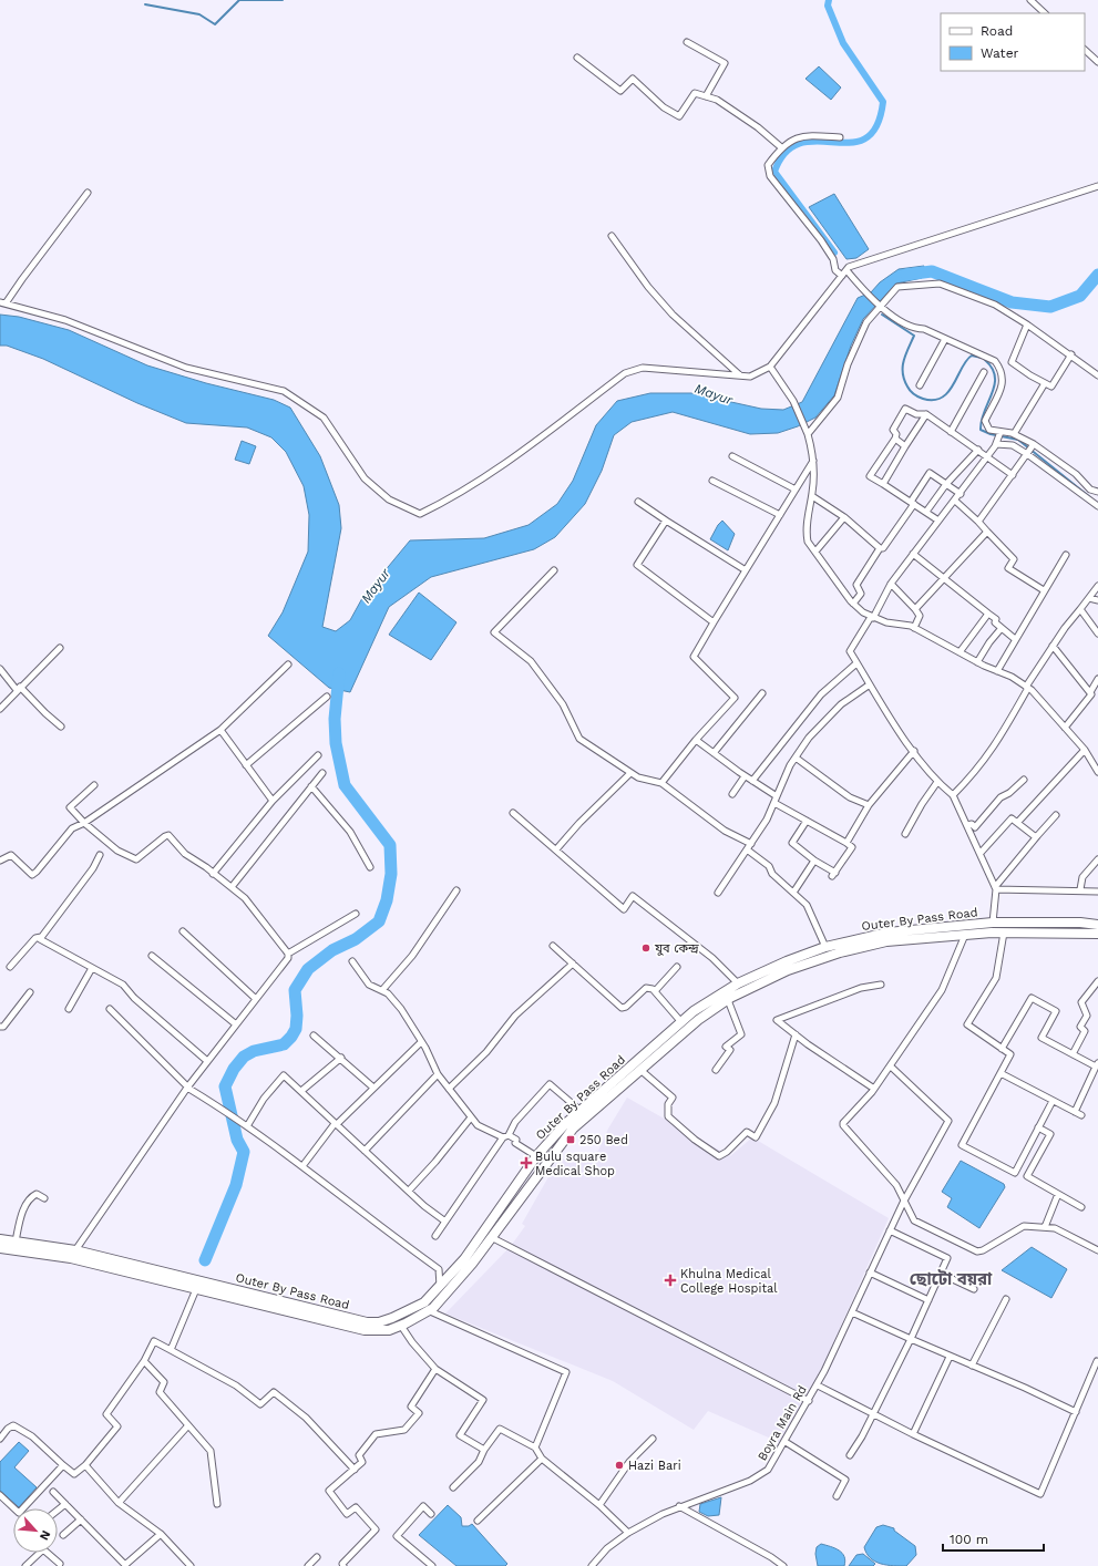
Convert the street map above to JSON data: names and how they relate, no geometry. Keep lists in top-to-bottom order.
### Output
{
  "streets": {
    "main road": ["Outer By Pass Road"],
    "street": ["Boyra Main Rd"]
  },
  "districts": ["ছোটো বয়রা"],
  "water": ["Mayur"],
  "places": {
    "other": ["যুব কেন্দ্র", "Hazi Bari"],
    "transit": ["250 Bed"],
    "health": ["Bulu square Medical Shop", "Khulna Medical College Hospital"]
  },
  "legend": ["Road", "Water"],
  "scale_bar": "100 m",
  "north": "bottom right"
}
